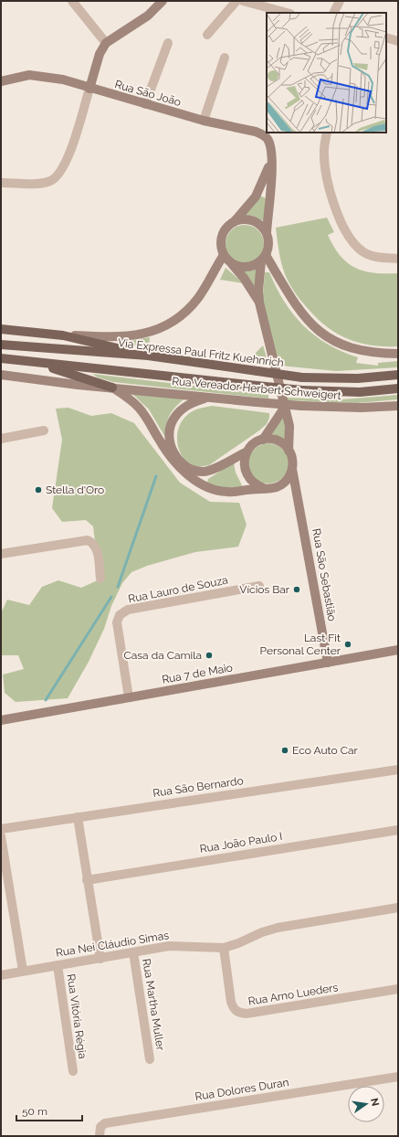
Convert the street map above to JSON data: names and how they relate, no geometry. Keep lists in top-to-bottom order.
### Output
{
  "streets": {
    "main road": ["Via Expressa Paul Fritz Kuehnrich"],
    "street": [
      "Rua São João",
      "Rua Vereador Herbert Schweigert",
      "Rua São Sebastião",
      "Rua Lauro de Souza",
      "Rua 7 de Maio",
      "Rua São Bernardo",
      "Rua João Paulo I",
      "Rua Nei Cláudio Simas",
      "Rua Arno Lueders",
      "Rua Martha Muller",
      "Rua Vitória Régia",
      "Rua Dolores Duran"
    ]
  },
  "crossings": [
    ["Rua São Sebastião", "Rua 7 de Maio"],
    ["Rua Lauro de Souza", "Rua 7 de Maio"],
    ["Rua Nei Cláudio Simas", "Rua Arno Lueders"],
    ["Rua Nei Cláudio Simas", "Rua Martha Muller"],
    ["Rua Nei Cláudio Simas", "Rua Vitória Régia"]
  ],
  "places": [
    "Stella d'Oro",
    "Vícios Bar",
    "Last Fit Personal Center",
    "Casa da Camila",
    "Eco Auto Car"
  ],
  "scale_bar": "50 m",
  "north": "right"
}
